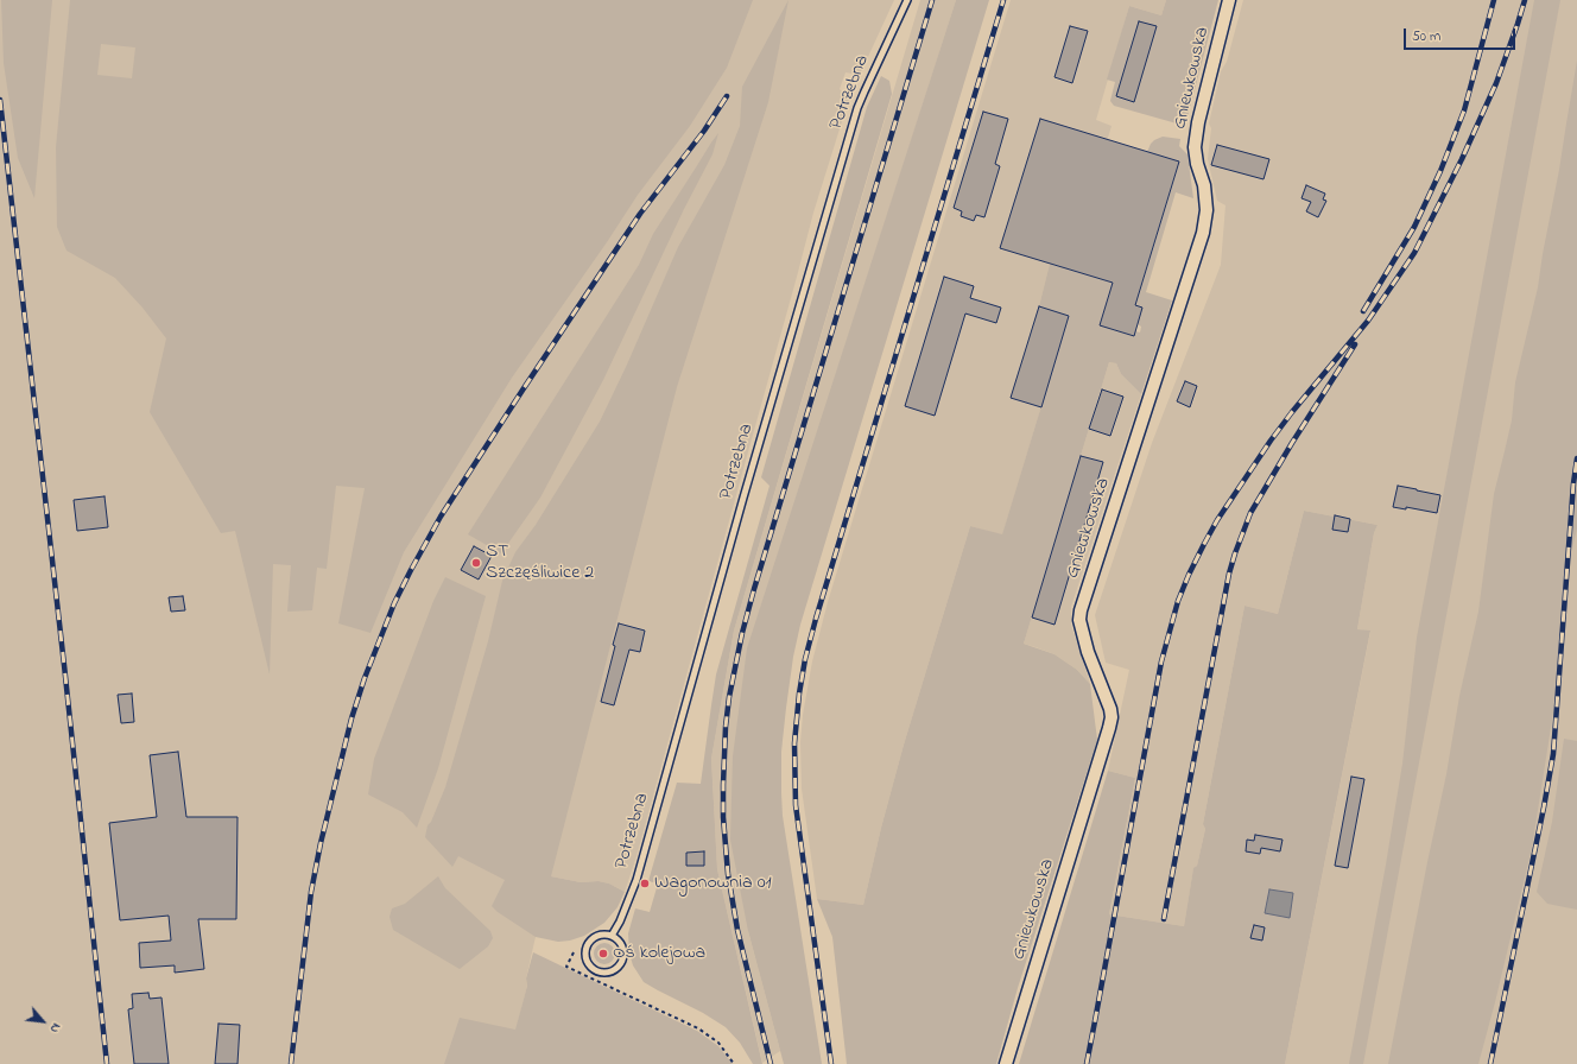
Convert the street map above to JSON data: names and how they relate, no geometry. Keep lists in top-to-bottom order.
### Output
{
  "streets": {
    "street": ["Gniewkowska"],
    "lane": ["Potrzebna"]
  },
  "places": ["ST Szczęśliwice 2", "Wagonownia 01", "Oś kolejowa"],
  "scale_bar": "50 m",
  "north": "bottom right"
}
